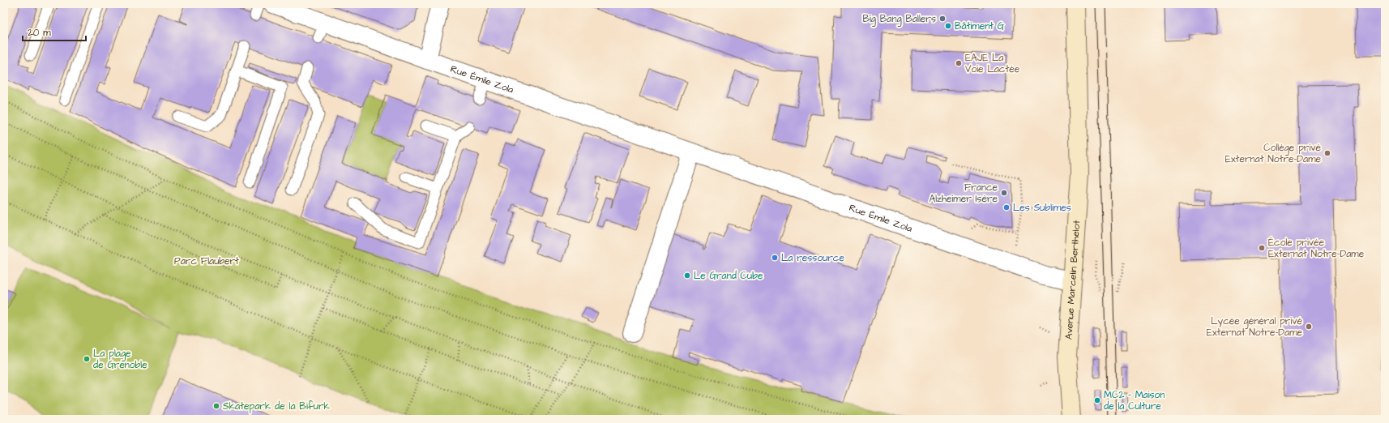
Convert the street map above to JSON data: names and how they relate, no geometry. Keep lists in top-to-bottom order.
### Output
{
  "streets": {
    "main road": ["Avenue Marcelin Berthelot"],
    "street": ["Rue Émile Zola"]
  },
  "crossings": [
    ["Rue Émile Zola", "Avenue Marcelin Berthelot"]
  ],
  "parks": ["Parc Flaubert"],
  "places": [
    "Big Bang Ballers",
    "Bâtiment G",
    "EAJE La Voie Lactée",
    "Collège privé Externat Notre-Dame",
    "France Alzheimer Isère",
    "Les Sublimes",
    "École privée Externat Notre-Dame",
    "La ressource",
    "Le Grand Cube",
    "Lycée général privé Externat Notre-Dame",
    "La plage de Grenoble",
    "MC2 - Maison de la Culture",
    "Skatepark de la Bifurk"
  ],
  "scale_bar": "20 m"
}
